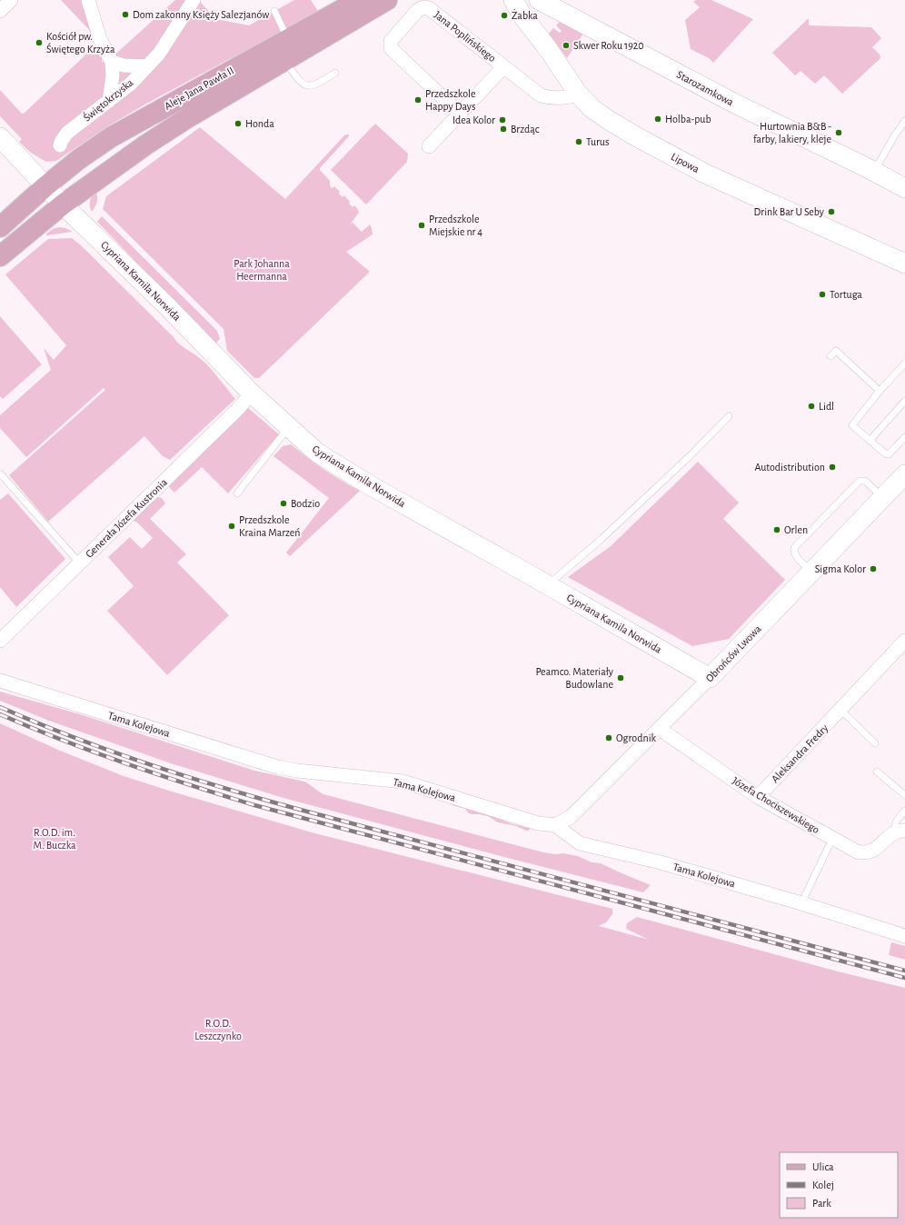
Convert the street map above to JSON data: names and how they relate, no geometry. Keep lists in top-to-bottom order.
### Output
{
  "streets": {
    "main road": ["Aleje Jana Pawła II"],
    "street": [
      "Jana Poplińskiego",
      "Starozamkowa",
      "Świętokrzyska",
      "Lipowa",
      "Cypriana Kamila Norwida",
      "Generała Józefa Kustronia",
      "Obrońców Lwowa",
      "Tama Kolejowa",
      "Aleksandra Fredry",
      "Józefa Chociszewskiego"
    ]
  },
  "crossings": [
    ["Jana Poplińskiego", "Lipowa"],
    ["Aleje Jana Pawła II", "Cypriana Kamila Norwida"],
    ["Cypriana Kamila Norwida", "Generała Józefa Kustronia"],
    ["Cypriana Kamila Norwida", "Obrońców Lwowa"],
    ["Obrońców Lwowa", "Tama Kolejowa"],
    ["Obrońców Lwowa", "Józefa Chociszewskiego"],
    ["Aleksandra Fredry", "Józefa Chociszewskiego"]
  ],
  "parks": ["Park Johanna Heermanna", "R.O.D. im. M. Buczka", "R.O.D. Leszczynko"],
  "places": [
    "Dom zakonny Księży Salezjanów",
    "Żabka",
    "Kościół pw. Świętego Krzyża",
    "Skwer Roku 1920",
    "Przedszkole Happy Days",
    "Holba-pub",
    "Idea Kolor",
    "Honda",
    "Brzdąc",
    "Hurtownia B&B - farby, lakiery, kleje",
    "Turus",
    "Drink Bar U Seby",
    "Przedszkole Miejskie nr 4",
    "Tortuga",
    "Lidl",
    "Autodistribution",
    "Bodzio",
    "Przedszkole Kraina Marzeń",
    "Orlen",
    "Sigma Kolor",
    "Peamco. Materiały Budowlane",
    "Ogrodnik"
  ],
  "legend": ["Ulica", "Kolej", "Park"]
}
